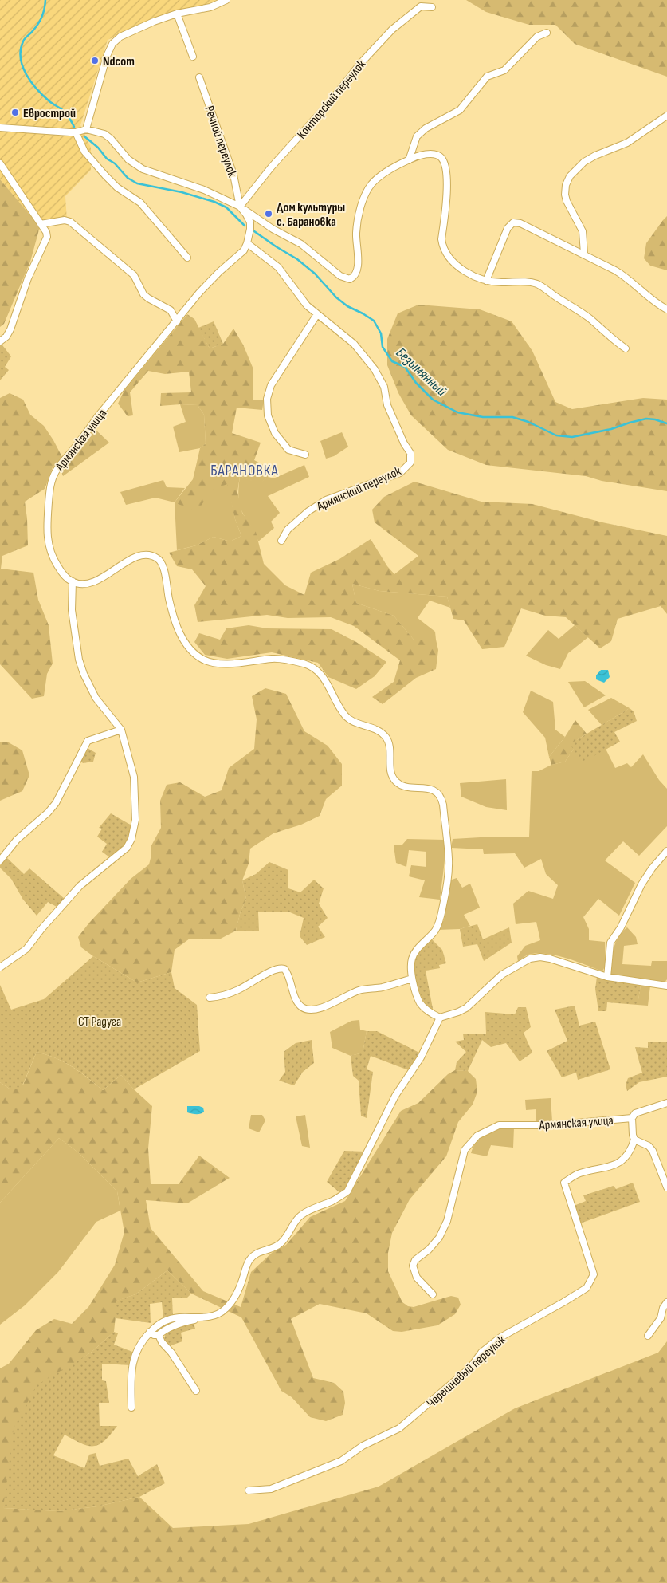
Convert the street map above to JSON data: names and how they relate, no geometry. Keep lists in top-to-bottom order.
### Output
{
  "streets": {
    "street": [
      "Конторский переулок",
      "Речной переулок",
      "Армянская улица",
      "Армянский переулок",
      "Черешневый переулок"
    ]
  },
  "crossings": [
    ["Конторский переулок", "Речной переулок"],
    ["Конторский переулок", "Армянская улица"],
    ["Речной переулок", "Армянская улица"],
    ["Армянская улица", "Армянский переулок"]
  ],
  "districts": ["БАРАНОВКА"],
  "water": ["Безымянный"],
  "parks": ["СТ Радуга"],
  "places": ["Ndcom", "Еврострой", "Дом культуры с. Барановка"]
}
